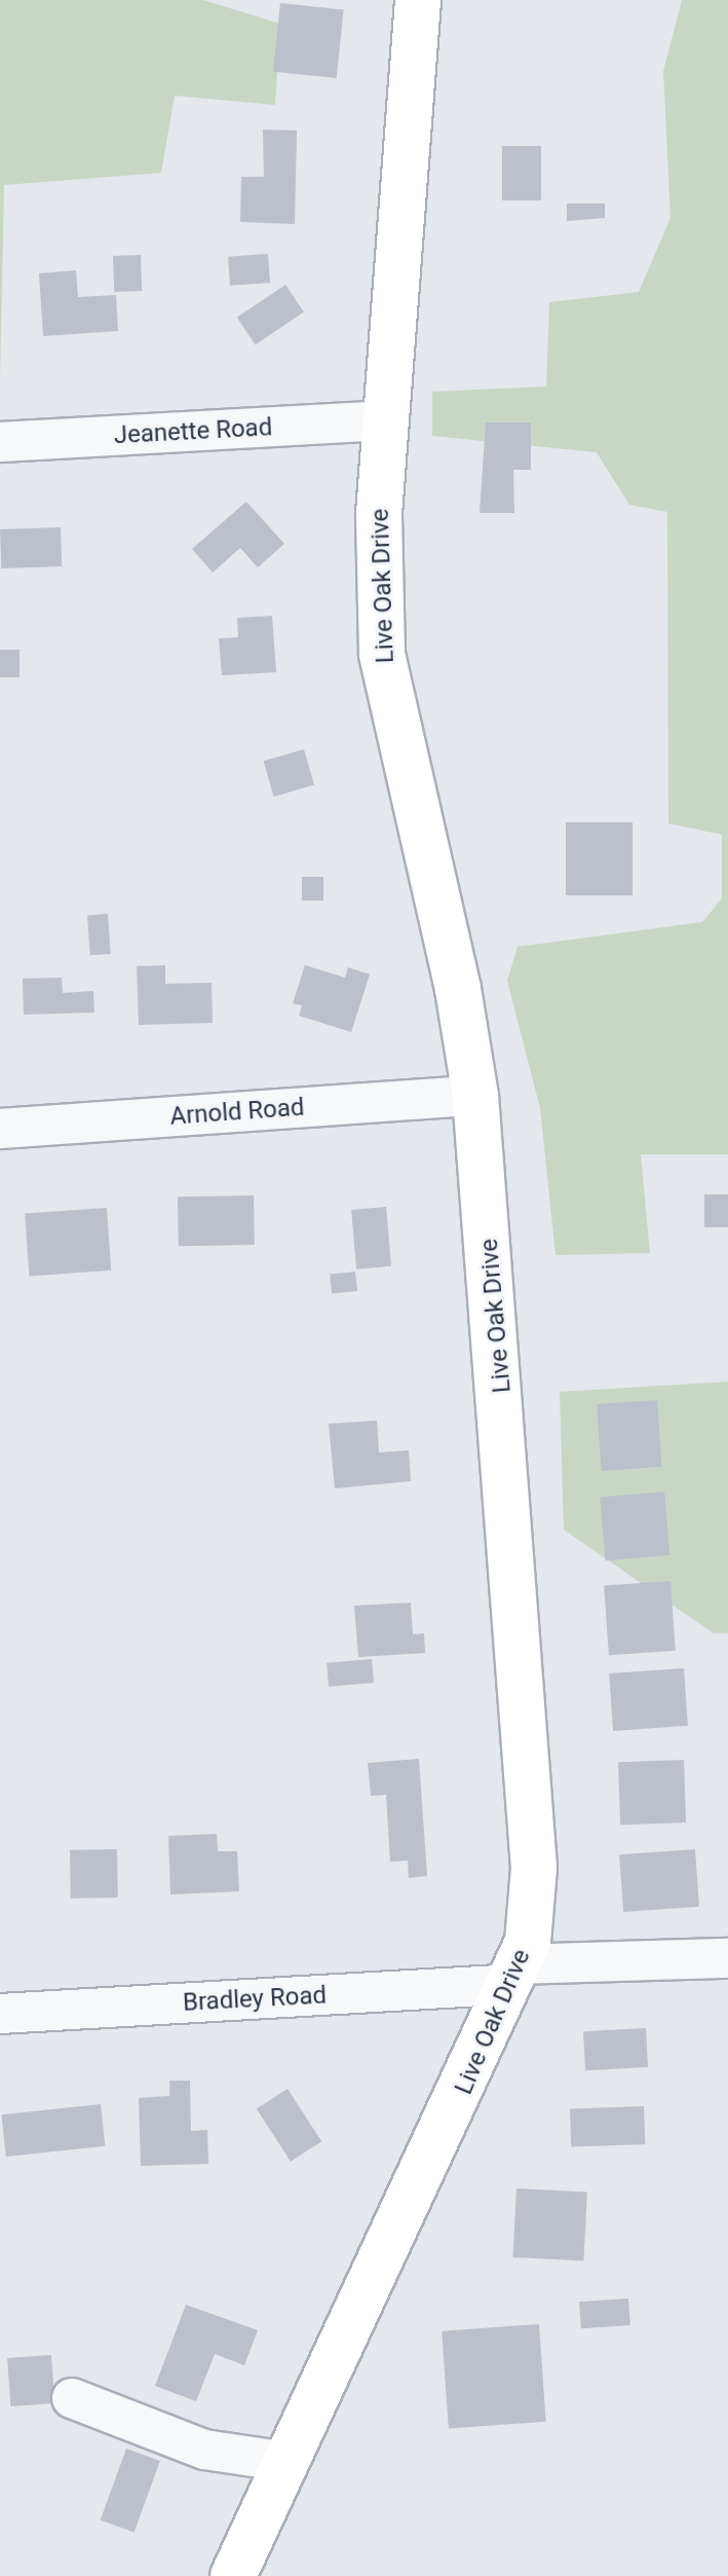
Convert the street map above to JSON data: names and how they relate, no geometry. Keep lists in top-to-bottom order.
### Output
{
  "streets": {
    "main road": ["Live Oak Drive"],
    "street": ["Jeanette Road", "Arnold Road", "Bradley Road"]
  },
  "crossings": [
    ["Jeanette Road", "Live Oak Drive"],
    ["Live Oak Drive", "Arnold Road"],
    ["Live Oak Drive", "Bradley Road"]
  ]
}
